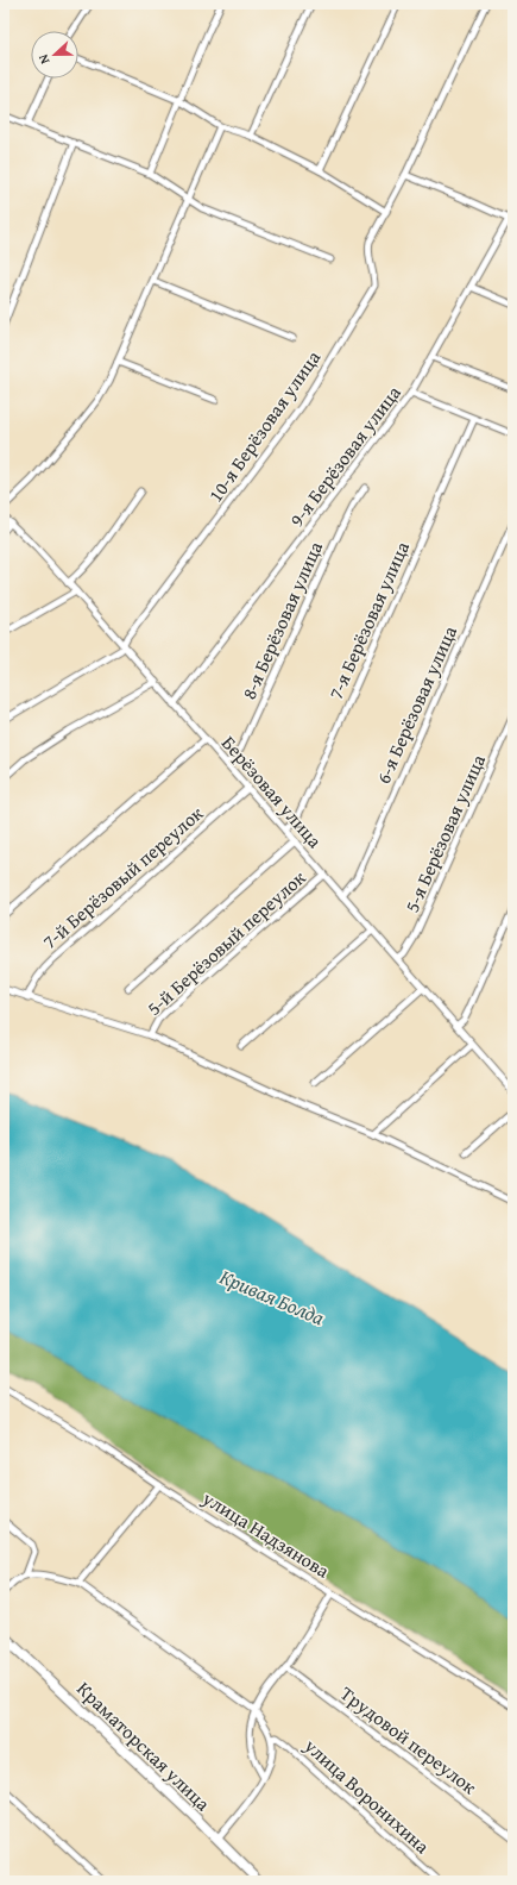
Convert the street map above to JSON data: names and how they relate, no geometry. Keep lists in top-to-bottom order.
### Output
{
  "streets": {
    "main road": ["Краматорская улица"],
    "street": [
      "10-я Берёзовая улица",
      "9-я Берёзовая улица",
      "8-я Берёзовая улица",
      "7-я Берёзовая улица",
      "6-я Берёзовая улица",
      "Берёзовая улица",
      "5-я Берёзовая улица",
      "7-й Берёзовый переулок",
      "5-й Берёзовый переулок",
      "улица Надзянова",
      "Трудовой переулок",
      "улица Воронихина"
    ]
  },
  "crossings": [
    ["10-я Берёзовая улица", "Берёзовая улица"],
    ["9-я Берёзовая улица", "Берёзовая улица"],
    ["8-я Берёзовая улица", "Берёзовая улица"],
    ["7-я Берёзовая улица", "Берёзовая улица"],
    ["6-я Берёзовая улица", "Берёзовая улица"],
    ["Берёзовая улица", "5-я Берёзовая улица"],
    ["Берёзовая улица", "7-й Берёзовый переулок"],
    ["Берёзовая улица", "5-й Берёзовый переулок"]
  ],
  "water": ["Кривая Болда"],
  "north": "left"
}
